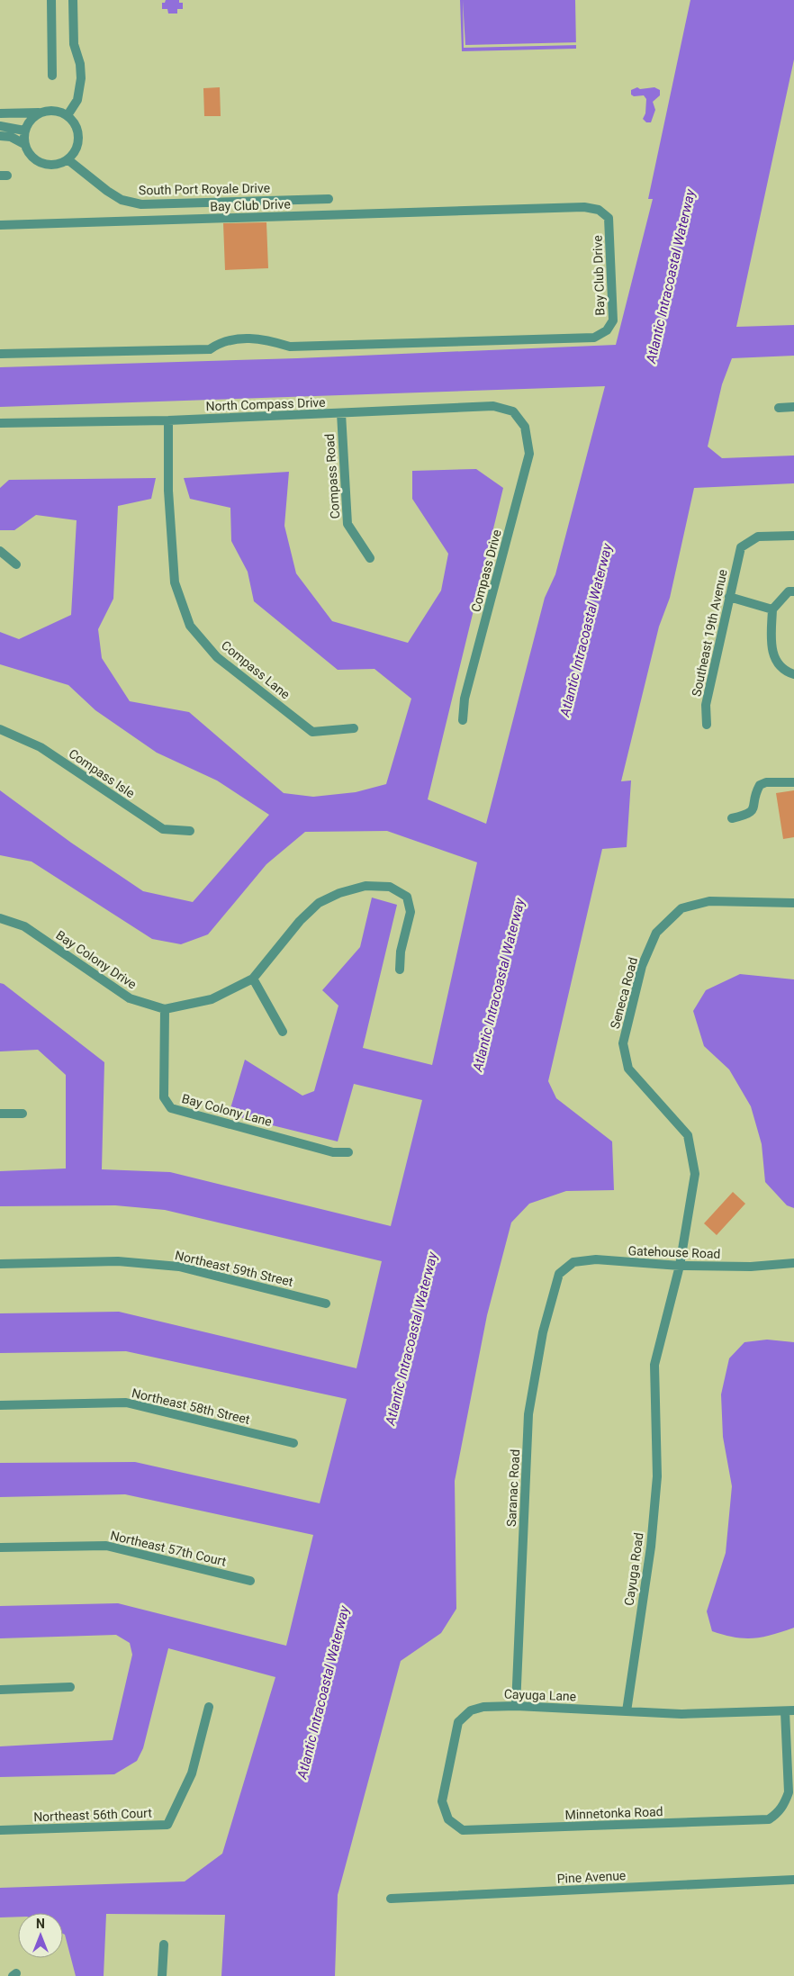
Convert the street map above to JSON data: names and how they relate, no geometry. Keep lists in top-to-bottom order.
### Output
{
  "streets": {
    "street": [
      "South Port Royale Drive",
      "Bay Club Drive",
      "North Compass Drive",
      "Compass Road",
      "Compass Drive",
      "Southeast 19th Avenue",
      "Compass Lane",
      "Compass Isle",
      "Bay Colony Drive",
      "Seneca Road",
      "Bay Colony Lane",
      "Gatehouse Road",
      "Northeast 59th Street",
      "Northeast 58th Street",
      "Saranac Road",
      "Northeast 57th Court",
      "Cayuga Road",
      "Cayuga Lane",
      "Minnetonka Road",
      "Northeast 56th Court",
      "Pine Avenue"
    ]
  },
  "crossings": [
    ["North Compass Drive", "Compass Road"],
    ["North Compass Drive", "Compass Drive"],
    ["North Compass Drive", "Compass Lane"],
    ["Bay Colony Drive", "Bay Colony Lane"],
    ["Seneca Road", "Gatehouse Road"],
    ["Seneca Road", "Cayuga Road"],
    ["Gatehouse Road", "Saranac Road"],
    ["Gatehouse Road", "Cayuga Road"],
    ["Saranac Road", "Cayuga Lane"],
    ["Cayuga Road", "Cayuga Lane"],
    ["Cayuga Lane", "Minnetonka Road"]
  ],
  "water": ["Atlantic Intracoastal Waterway"],
  "north": "top"
}
